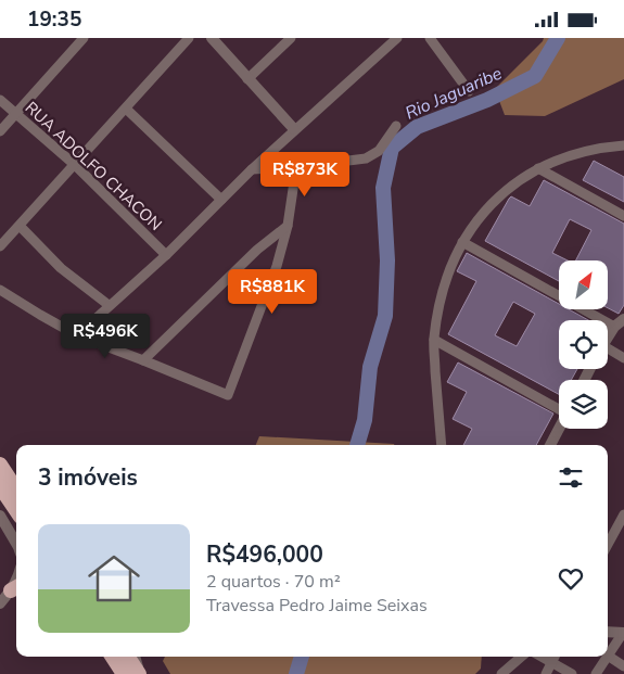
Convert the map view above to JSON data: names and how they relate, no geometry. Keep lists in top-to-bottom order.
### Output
{
  "streets": {
    "street": ["RUA ADOLFO CHACON"]
  },
  "water": ["Rio Jaguaribe"],
  "north": "top right",
  "page": {
    "status": "19:35",
    "price": ["R$873K", "R$881K", "R$496K"],
    "heading": "3 imóveis",
    "list": [
      {
        "name": "R$496,000",
        "note": "2 quartos · 70 m² · Travessa Pedro Jaime Seixas"
      }
    ]
  }
}
